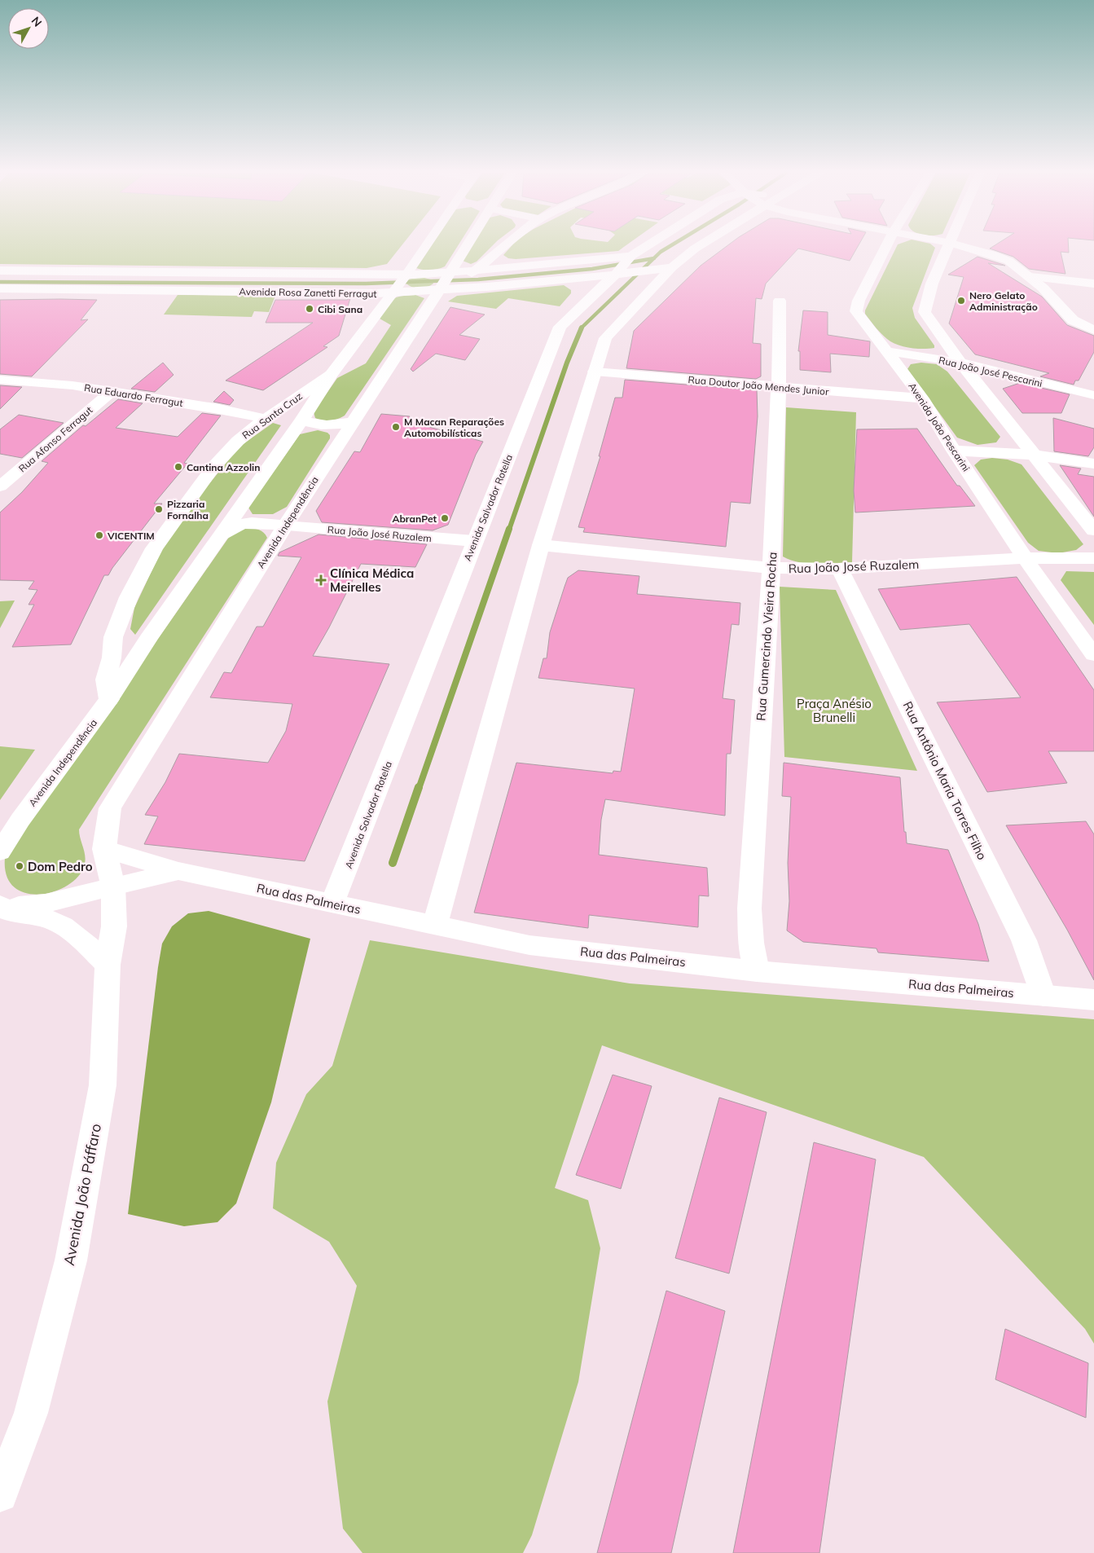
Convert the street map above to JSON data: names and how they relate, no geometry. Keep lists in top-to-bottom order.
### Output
{
  "streets": {
    "street": [
      "Avenida Rosa Zanetti Ferragut",
      "Rua João José Pescarini",
      "Rua Doutor João Mendes Junior",
      "Rua Eduardo Ferragut",
      "Rua Santa Cruz",
      "Avenida João Pescarini",
      "Rua Afonso Ferragut",
      "Avenida Salvador Rotella",
      "Avenida Independência",
      "Rua João José Ruzalem",
      "Rua Gumercindo Vieira Rocha",
      "Rua Antônio Maria Torres Filho",
      "Rua das Palmeiras",
      "Avenida João Páffaro"
    ]
  },
  "crossings": [
    ["Avenida Rosa Zanetti Ferragut", "Avenida Salvador Rotella"],
    ["Avenida Rosa Zanetti Ferragut", "Avenida Independência"],
    ["Rua João José Pescarini", "Avenida João Pescarini"],
    ["Rua Doutor João Mendes Junior", "Avenida João Pescarini"],
    ["Rua Doutor João Mendes Junior", "Rua Gumercindo Vieira Rocha"],
    ["Rua Eduardo Ferragut", "Rua Santa Cruz"],
    ["Rua Eduardo Ferragut", "Rua Afonso Ferragut"],
    ["Rua Santa Cruz", "Avenida Independência"],
    ["Avenida João Pescarini", "Rua João José Ruzalem"],
    ["Avenida Salvador Rotella", "Rua João José Ruzalem"],
    ["Avenida Salvador Rotella", "Rua das Palmeiras"],
    ["Avenida Independência", "Rua João José Ruzalem"],
    ["Avenida Independência", "Rua das Palmeiras"],
    ["Avenida Independência", "Avenida João Páffaro"],
    ["Rua João José Ruzalem", "Rua Gumercindo Vieira Rocha"],
    ["Rua João José Ruzalem", "Rua Antônio Maria Torres Filho"],
    ["Rua Gumercindo Vieira Rocha", "Rua das Palmeiras"],
    ["Rua Antônio Maria Torres Filho", "Rua das Palmeiras"],
    ["Rua das Palmeiras", "Avenida João Páffaro"]
  ],
  "parks": ["Praça Anésio Brunelli"],
  "places": {
    "other": [
      "Nero Gelato Administração",
      "Cibi Sana",
      "M Macan Reparações Automobilísticas",
      "Cantina Azzolin",
      "Pizzaria Fornalha",
      "AbranPet",
      "VICENTIM",
      "Dom Pedro"
    ],
    "health": ["Clínica Médica Meirelles"]
  },
  "north": "top right"
}
